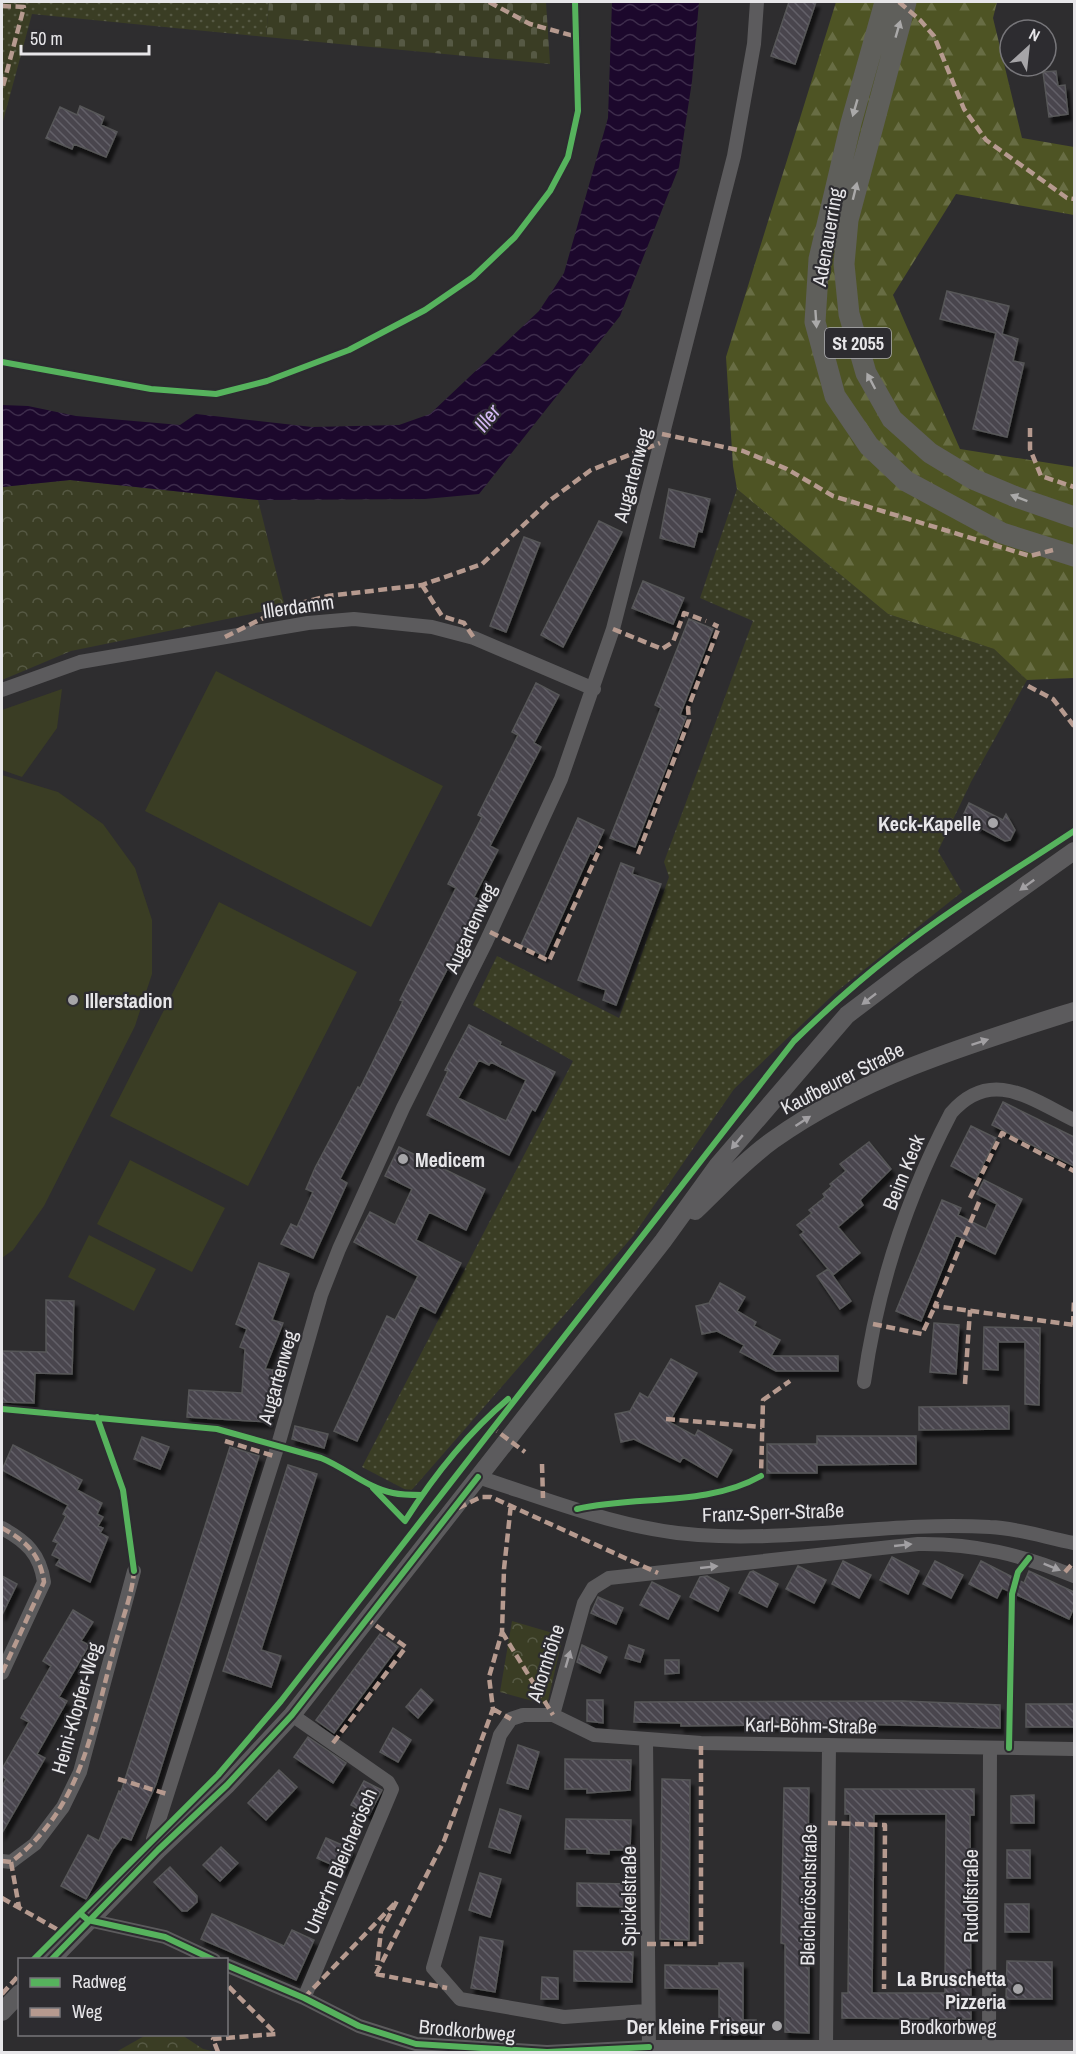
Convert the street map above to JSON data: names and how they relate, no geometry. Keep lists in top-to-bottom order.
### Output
{
  "streets": {
    "main road": ["Adenauerring", "St 2055"],
    "street": [
      "Augartenweg",
      "Illerdamm",
      "Kaufbeurer Straße",
      "Beim Keck",
      "Franz-Sperr-Straße",
      "Ahornhöhe",
      "Heini-Klopfer-Weg",
      "Karl-Böhm-Straße",
      "Unter'm Bleicherösch",
      "Bleicheröschstraße",
      "Spickelstraße",
      "Rudolfstraße",
      "Brodkorbweg"
    ]
  },
  "crossings": [
    ["Augartenweg", "Illerdamm"],
    ["Augartenweg", "Kaufbeurer Straße"],
    ["Kaufbeurer Straße", "Franz-Sperr-Straße"],
    ["Kaufbeurer Straße", "Unter'm Bleicherösch"],
    ["Ahornhöhe", "Karl-Böhm-Straße"],
    ["Ahornhöhe", "Spickelstraße"],
    ["Karl-Böhm-Straße", "Bleicheröschstraße"],
    ["Karl-Böhm-Straße", "Spickelstraße"],
    ["Karl-Böhm-Straße", "Rudolfstraße"],
    ["Unter'm Bleicherösch", "Brodkorbweg"],
    ["Bleicheröschstraße", "Brodkorbweg"],
    ["Spickelstraße", "Brodkorbweg"],
    ["Rudolfstraße", "Brodkorbweg"]
  ],
  "one_way": ["Ahornhöhe"],
  "water": ["Iller"],
  "places": [
    "Keck-Kapelle",
    "Illerstadion",
    "Medicem",
    "La Bruschetta Pizzeria",
    "Der kleine Friseur"
  ],
  "legend": ["Radweg", "Weg"],
  "scale_bar": "50 m",
  "north": "top right"
}
